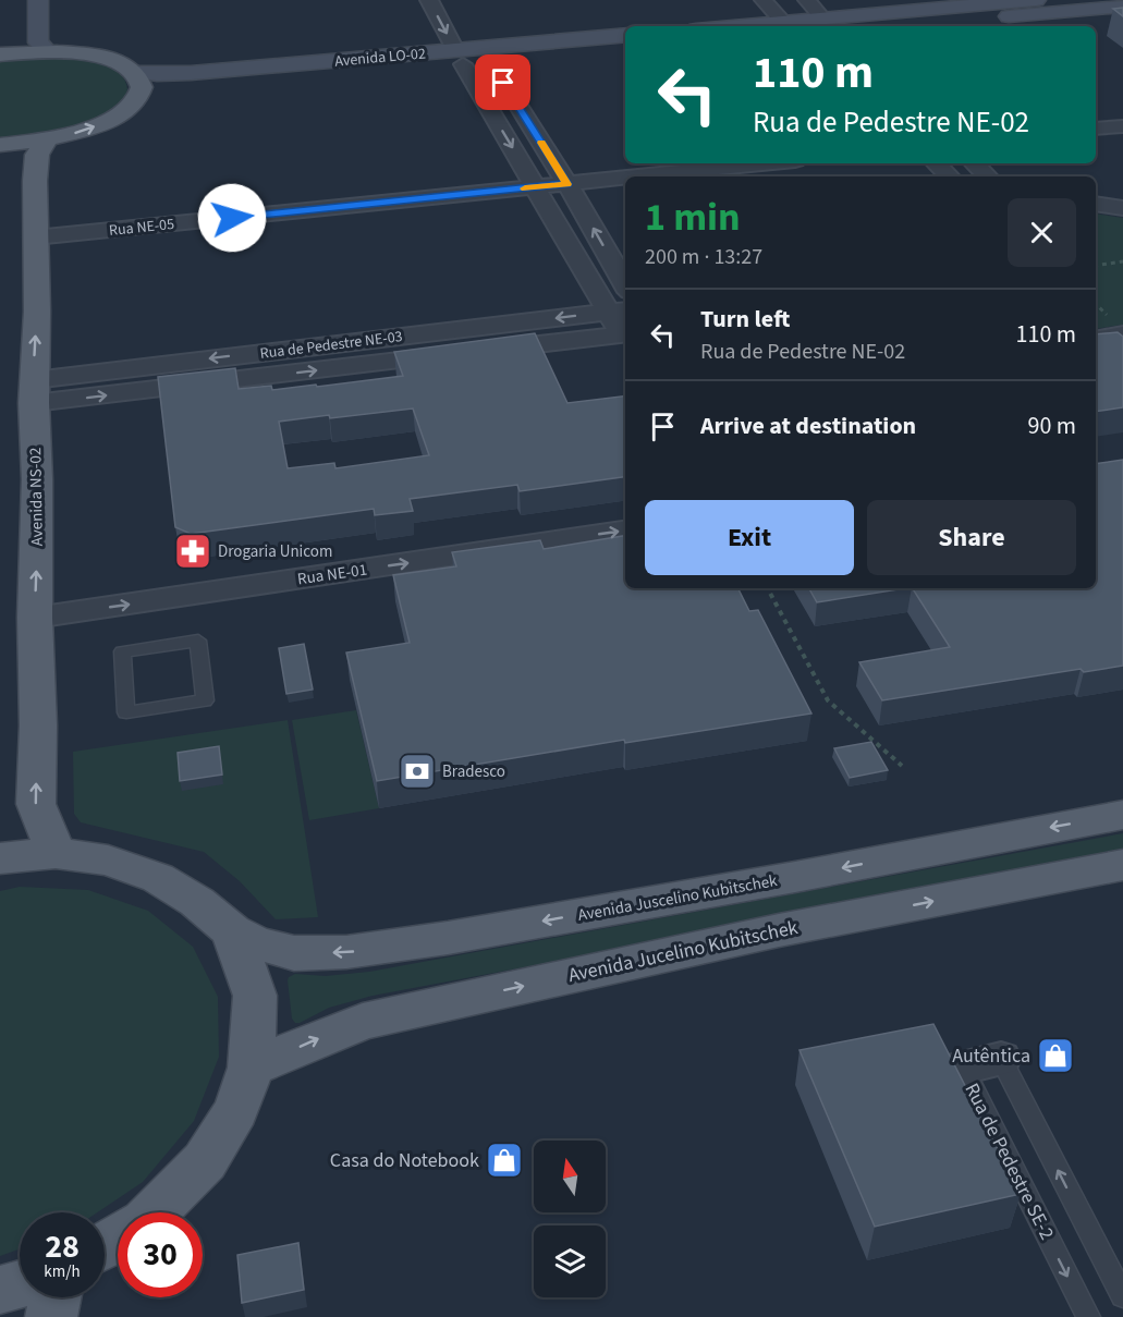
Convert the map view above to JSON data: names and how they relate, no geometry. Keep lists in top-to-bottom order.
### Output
{
  "streets": {
    "main road": ["Avenida NS-02", "Avenida Juscelino Kubitschek", "Avenida Jucelino Kubitschek"],
    "street": [
      "Avenida LO-02",
      "Rua NE-05",
      "Rua de Pedestre NE-03",
      "Rua NE-01",
      "Rua de Pedestre SE-2"
    ]
  },
  "crossings": [
    ["Rua NE-05", "Avenida NS-02"],
    ["Rua de Pedestre NE-03", "Avenida NS-02"],
    ["Avenida NS-02", "Rua NE-01"]
  ],
  "one_way": [
    "Avenida NS-02",
    "Rua NE-01",
    "Avenida Juscelino Kubitschek",
    "Avenida Jucelino Kubitschek"
  ],
  "places": {
    "pharmacy": ["Drogaria Unicom"],
    "bank": ["Bradesco"],
    "shop": ["Autêntica", "Casa do Notebook"]
  },
  "north": "top",
  "page": {
    "turn": ["110 m", "Rua de Pedestre NE-02"],
    "heading": ["1 min", "200 m · 13:27"],
    "list": [
      {
        "name": "Turn left",
        "note": "Rua de Pedestre NE-02",
        "value": "110 m"
      },
      {
        "name": "Arrive at destination",
        "value": "90 m"
      }
    ],
    "buttons": ["Exit", "Share"],
    "speed": "28 km/h",
    "limit": "30"
  }
}
